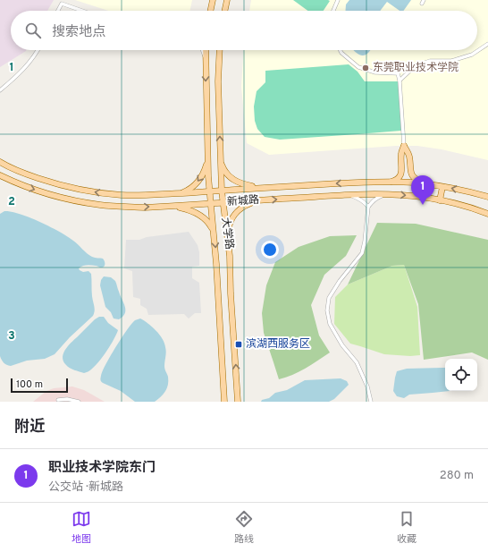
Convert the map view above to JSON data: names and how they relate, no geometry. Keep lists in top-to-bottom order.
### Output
{
  "streets": {
    "main road": ["新城路", "大学路"]
  },
  "crossings": [
    ["新城路", "大学路"]
  ],
  "places": {
    "other": ["东莞职业技术学院"],
    "transit": ["滨湖西服务区"]
  },
  "scale_bar": "100 m",
  "page": {
    "search": "搜索地点",
    "pins": "1",
    "scale": "100 m",
    "heading": "附近",
    "list": [
      {
        "mark": "1",
        "name": "职业技术学院东门",
        "note": "公交站 · 新城路",
        "value": "280 m"
      }
    ],
    "nav": ["地图", "路线", "收藏"]
  },
  "grid": {
    "rows": ["1", "2", "3"]
  }
}
